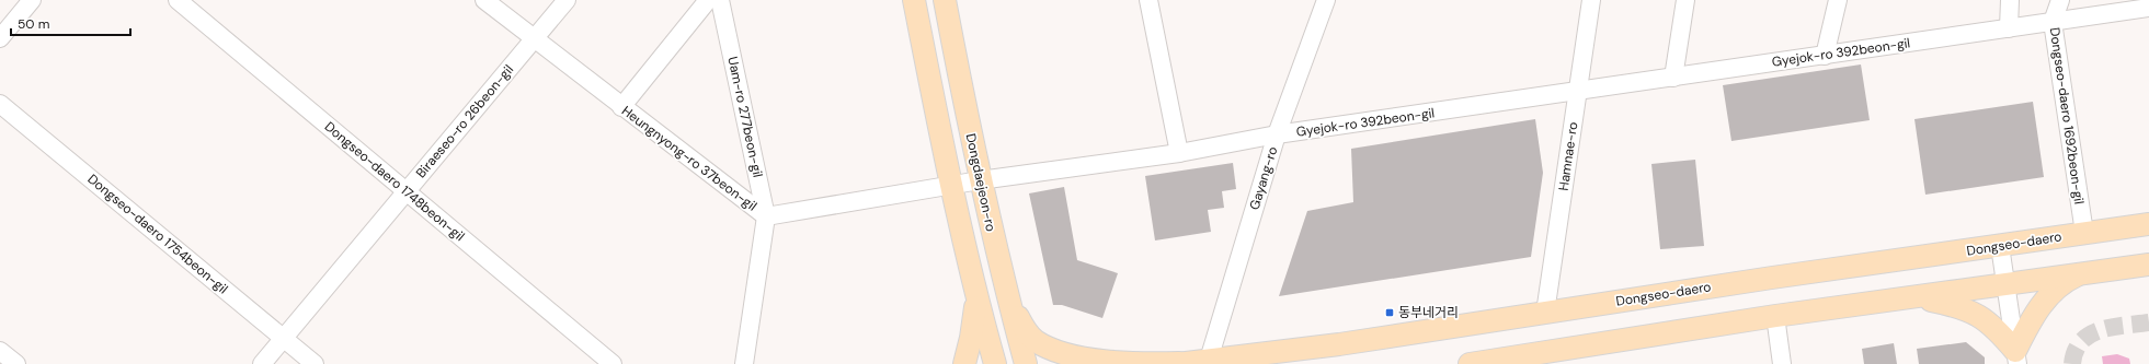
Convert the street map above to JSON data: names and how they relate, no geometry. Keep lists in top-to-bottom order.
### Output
{
  "streets": {
    "main road": ["Dongdaejeon-ro", "Dongseo-daero"],
    "street": [
      "Gyejok-ro 392beon-gil",
      "Dongseo-daero 1692beon-gil",
      "Uam-ro 277beon-gil",
      "Biraeseo-ro 26beon-gil",
      "Hamnae-ro",
      "Heungnyong-ro 37beon-gil",
      "Gayang-ro",
      "Dongseo-daero 1748beon-gil",
      "Dongseo-daero 1754beon-gil"
    ]
  },
  "crossings": [
    ["Gyejok-ro 392beon-gil", "Dongseo-daero 1692beon-gil"],
    ["Gyejok-ro 392beon-gil", "Hamnae-ro"],
    ["Gyejok-ro 392beon-gil", "Heungnyong-ro 37beon-gil"],
    ["Gyejok-ro 392beon-gil", "Gayang-ro"],
    ["Gyejok-ro 392beon-gil", "Dongdaejeon-ro"],
    ["Dongseo-daero 1692beon-gil", "Dongseo-daero"],
    ["Uam-ro 277beon-gil", "Heungnyong-ro 37beon-gil"],
    ["Biraeseo-ro 26beon-gil", "Heungnyong-ro 37beon-gil"],
    ["Biraeseo-ro 26beon-gil", "Dongseo-daero 1748beon-gil"],
    ["Biraeseo-ro 26beon-gil", "Dongseo-daero 1754beon-gil"],
    ["Hamnae-ro", "Dongseo-daero"],
    ["Heungnyong-ro 37beon-gil", "Dongdaejeon-ro"],
    ["Gayang-ro", "Dongseo-daero"],
    ["Dongdaejeon-ro", "Dongseo-daero"]
  ],
  "places": {
    "transit": ["동부네거리"]
  },
  "scale_bar": "50 m"
}
